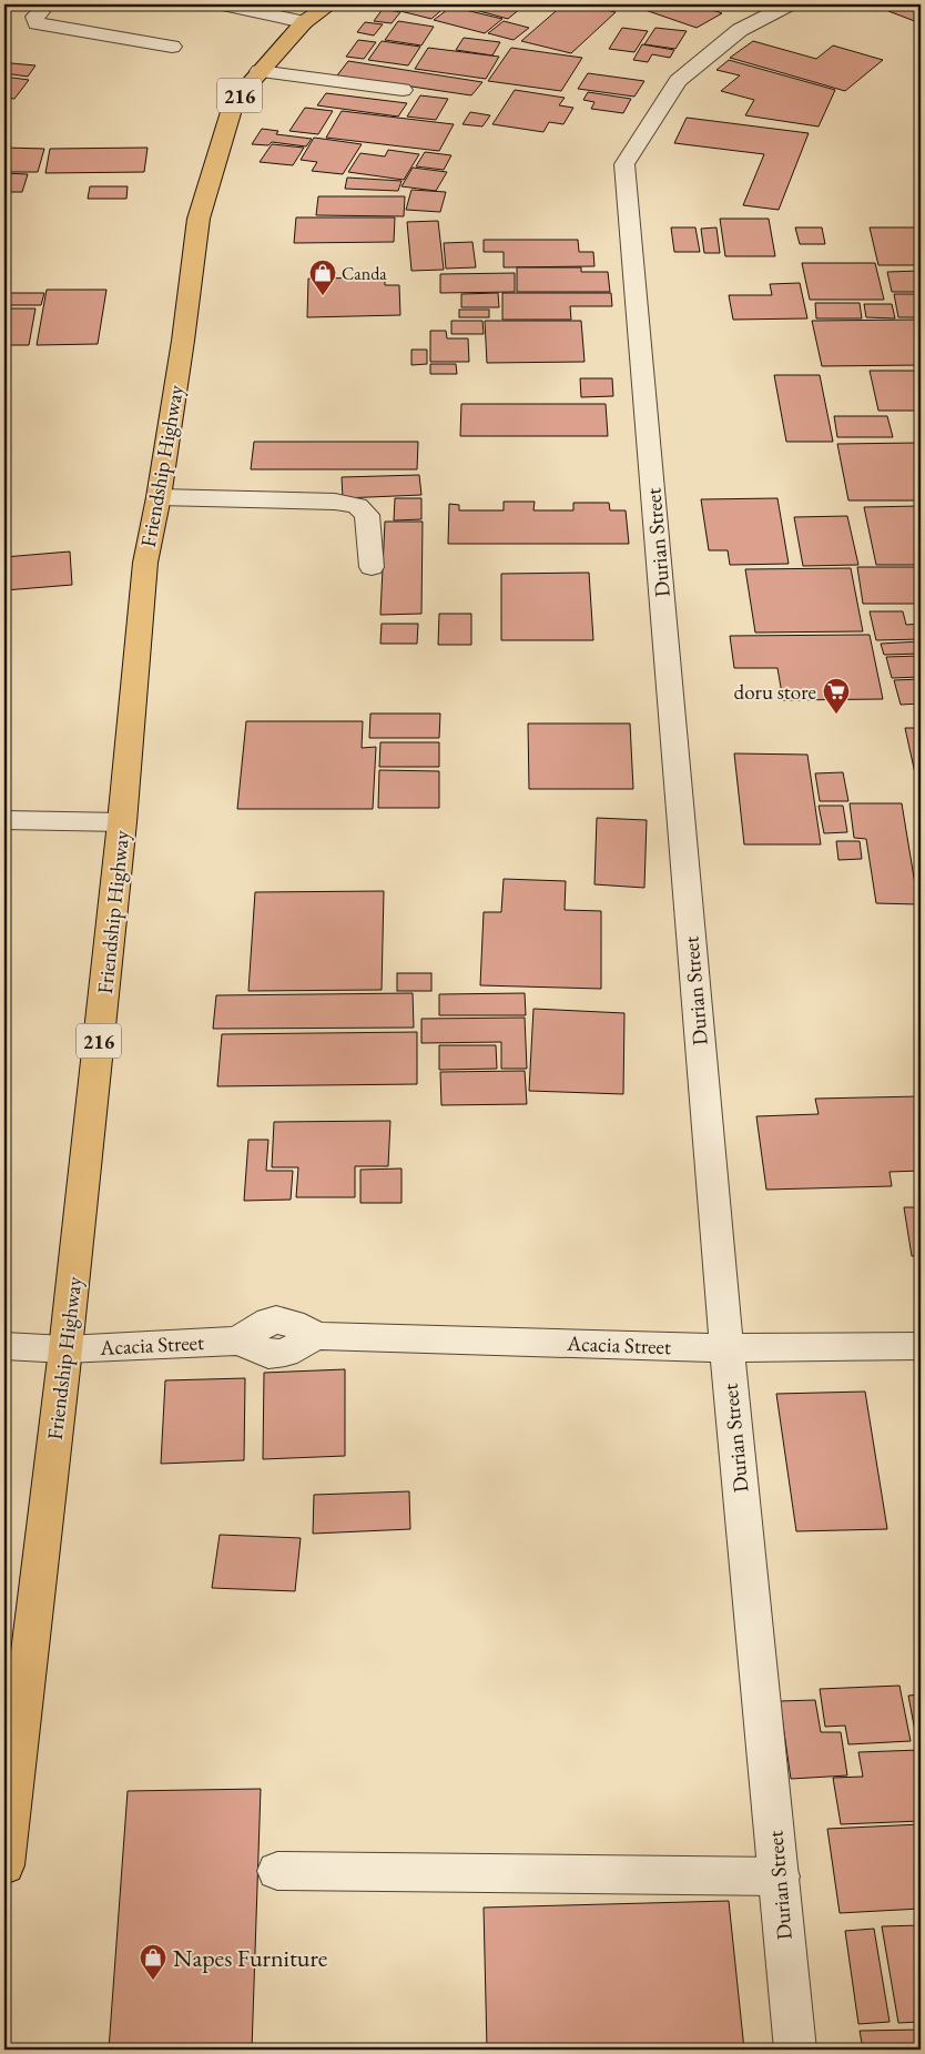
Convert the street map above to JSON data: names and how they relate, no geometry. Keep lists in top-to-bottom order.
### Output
{
  "streets": {
    "main road": ["216", "Friendship Highway"],
    "street": ["Durian Street", "Acacia Street"]
  },
  "crossings": [
    ["Friendship Highway", "Acacia Street"],
    ["Durian Street", "Acacia Street"]
  ],
  "places": {
    "shop": ["Canda", "Napes Furniture"],
    "supermarket": ["doru store"]
  }
}
